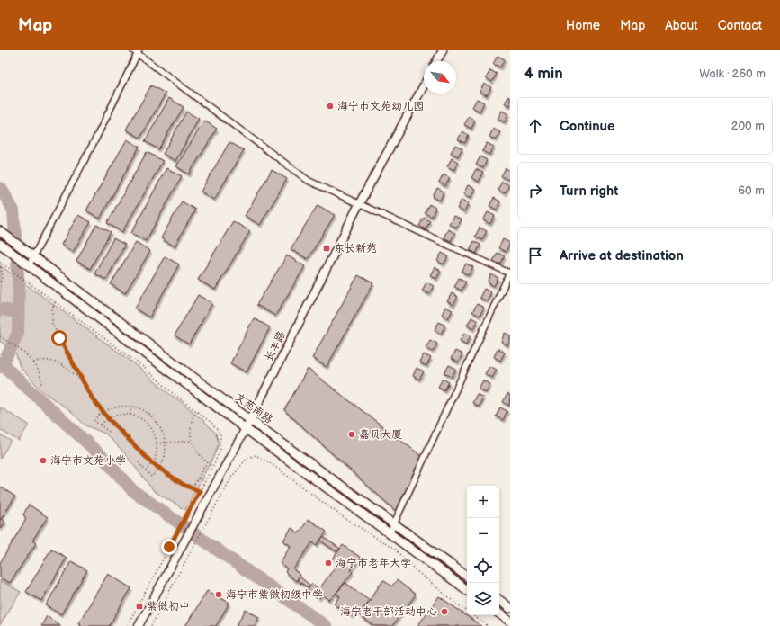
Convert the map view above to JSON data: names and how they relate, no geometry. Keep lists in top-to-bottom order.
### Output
{
  "streets": {
    "main road": ["文苑南路"],
    "street": ["长丰路"]
  },
  "crossings": [
    ["长丰路", "文苑南路"]
  ],
  "places": {
    "other": [
      "海宁市文苑幼儿园",
      "嘉贝大厦",
      "海宁市文苑小学",
      "海宁市老年大学",
      "海宁市紫微初级中学",
      "海宁老干部活动中心"
    ],
    "transit": ["东长新苑", "紫微初中"]
  },
  "north": "bottom right",
  "page": {
    "header": "Map",
    "nav": [
      "Home",
      "Map",
      "About",
      "Contact"
    ],
    "heading": ["4 min", "Walk · 260 m"],
    "list": [
      ["Continue", "200 m"],
      ["Turn right", "60 m"],
      "Arrive at destination"
    ],
    "map_buttons": ["+", "−"]
  }
}
